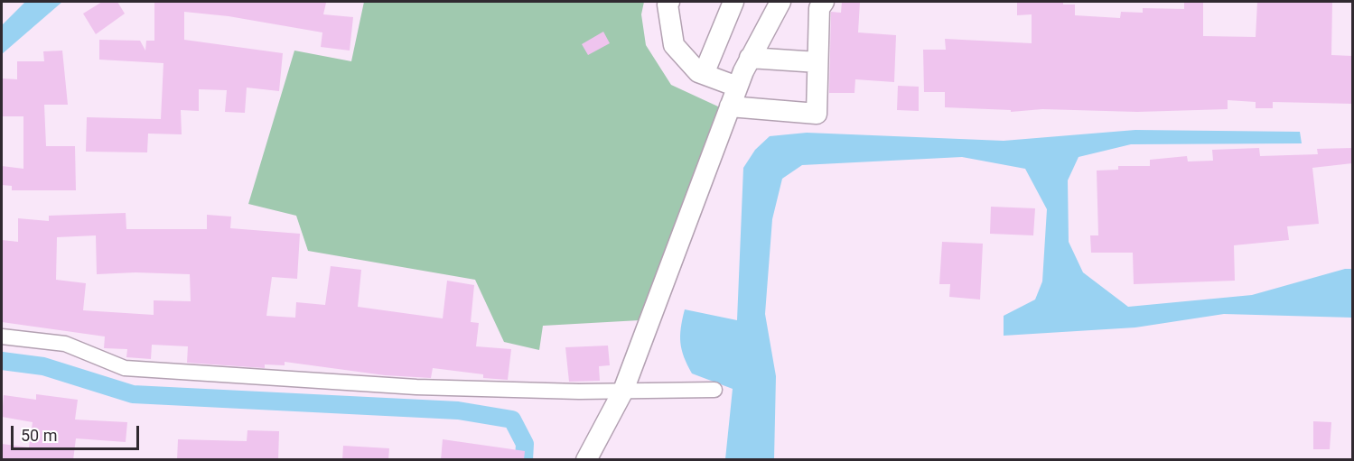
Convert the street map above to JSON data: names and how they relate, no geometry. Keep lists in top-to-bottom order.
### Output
{
  "scale_bar": "50 m"
}
